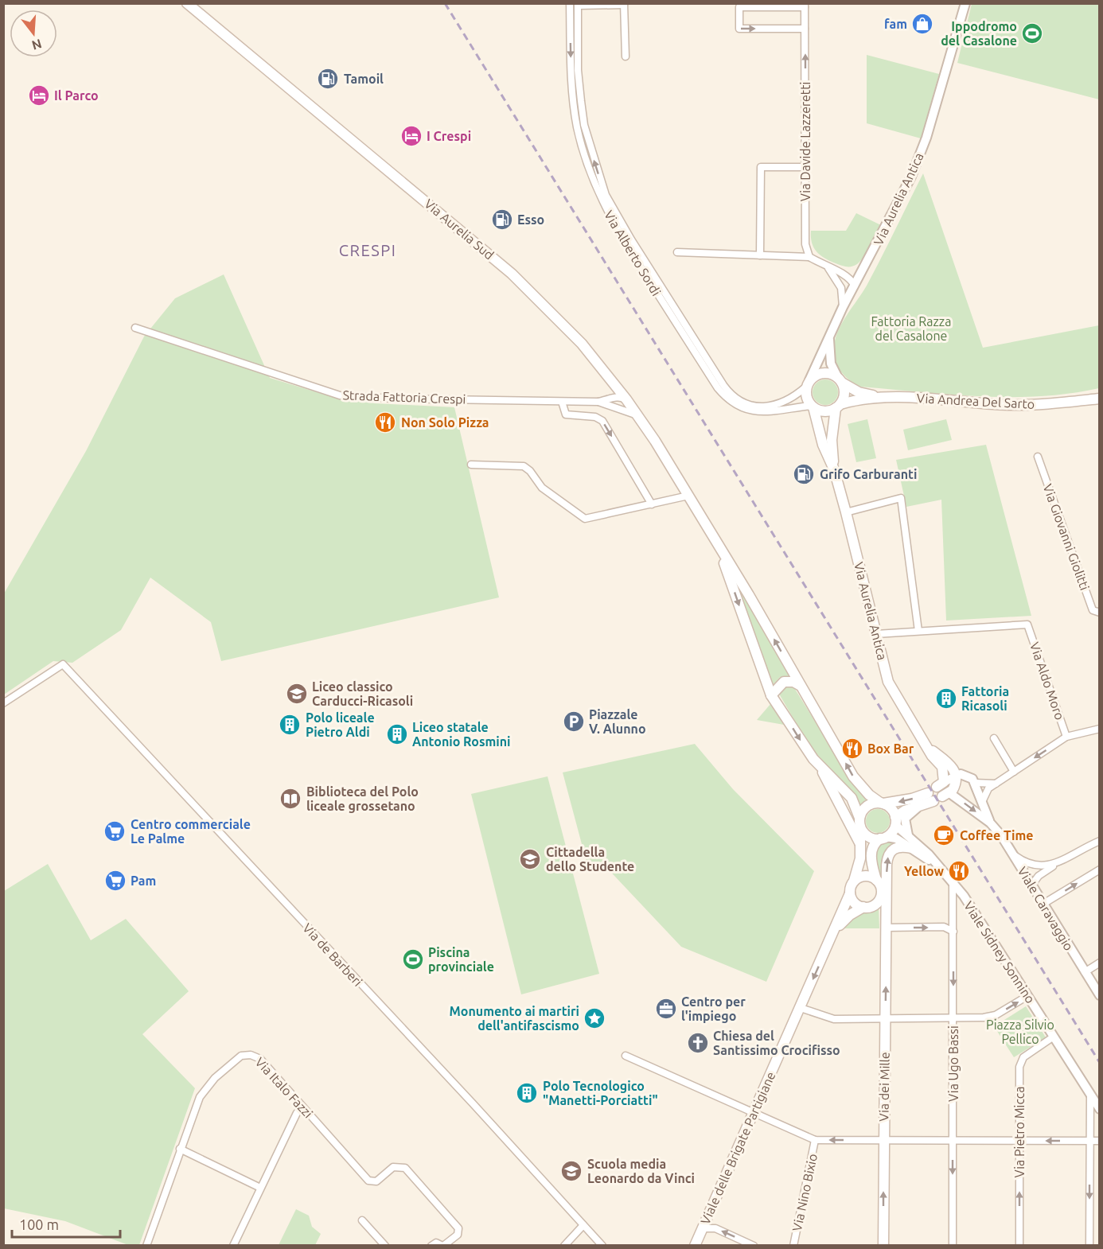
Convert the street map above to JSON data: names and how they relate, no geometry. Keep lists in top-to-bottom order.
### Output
{
  "streets": {
    "main road": [
      "Via Aurelia Antica",
      "Via Aurelia Sud",
      "Via Andrea Del Sarto",
      "Via dei Mille",
      "Viale delle Brigate Partigiane"
    ],
    "street": [
      "Via Davide Lazzeretti",
      "Via Alberto Sordi",
      "Strada Fattoria Crespi",
      "Via Giovanni Giolitti",
      "Via Aldo Moro",
      "Viale Caravaggio",
      "Viale Sidney Sonnino",
      "Via de Barberi",
      "Via Ugo Bassi",
      "Via Italo Fazzi",
      "Via Pietro Micca",
      "Via Nino Bixio"
    ]
  },
  "crossings": [
    ["Via Aurelia Antica", "Via Alberto Sordi"],
    ["Via Aurelia Antica", "Via Andrea Del Sarto"],
    ["Via Aurelia Sud", "Strada Fattoria Crespi"],
    ["Via Alberto Sordi", "Via Andrea Del Sarto"],
    ["Viale Sidney Sonnino", "Via Ugo Bassi"],
    ["Viale Sidney Sonnino", "Via Pietro Micca"],
    ["Via dei Mille", "Viale delle Brigate Partigiane"]
  ],
  "one_way": [
    "Via Davide Lazzeretti",
    "Via Ugo Bassi",
    "Via dei Mille",
    "Via Pietro Micca"
  ],
  "districts": ["CRESPI"],
  "parks": ["Fattoria Razza del Casalone", "Piazza Silvio Pellico"],
  "places": {
    "shop": ["fam"],
    "sports": ["Ippodromo del Casalone", "Piscina provinciale"],
    "fuel station": ["Tamoil", "Esso", "Grifo Carburanti"],
    "hotel": ["Il Parco", "I Crespi"],
    "restaurant": ["Non Solo Pizza", "Box Bar", "Yellow"],
    "school or university": ["Liceo classico Carducci-Ricasoli", "Cittadella dello Studente", "Scuola media Leonardo da Vinci"],
    "building": [
      "Fattoria Ricasoli",
      "Polo liceale Pietro Aldi",
      "Liceo statale Antonio Rosmini",
      "Polo Tecnologico \"Manetti-Porciatti\""
    ],
    "parking": ["Piazzale V. Alunno"],
    "library": ["Biblioteca del Polo liceale grossetano"],
    "supermarket": ["Centro commerciale Le Palme", "Pam"],
    "cafe": ["Coffee Time"],
    "office": ["Centro per l'impiego"],
    "place": ["Monumento ai martiri dell'antifascismo"],
    "church": ["Chiesa del Santissimo Crocifisso"]
  },
  "scale_bar": "100 m",
  "north": "bottom"
}
